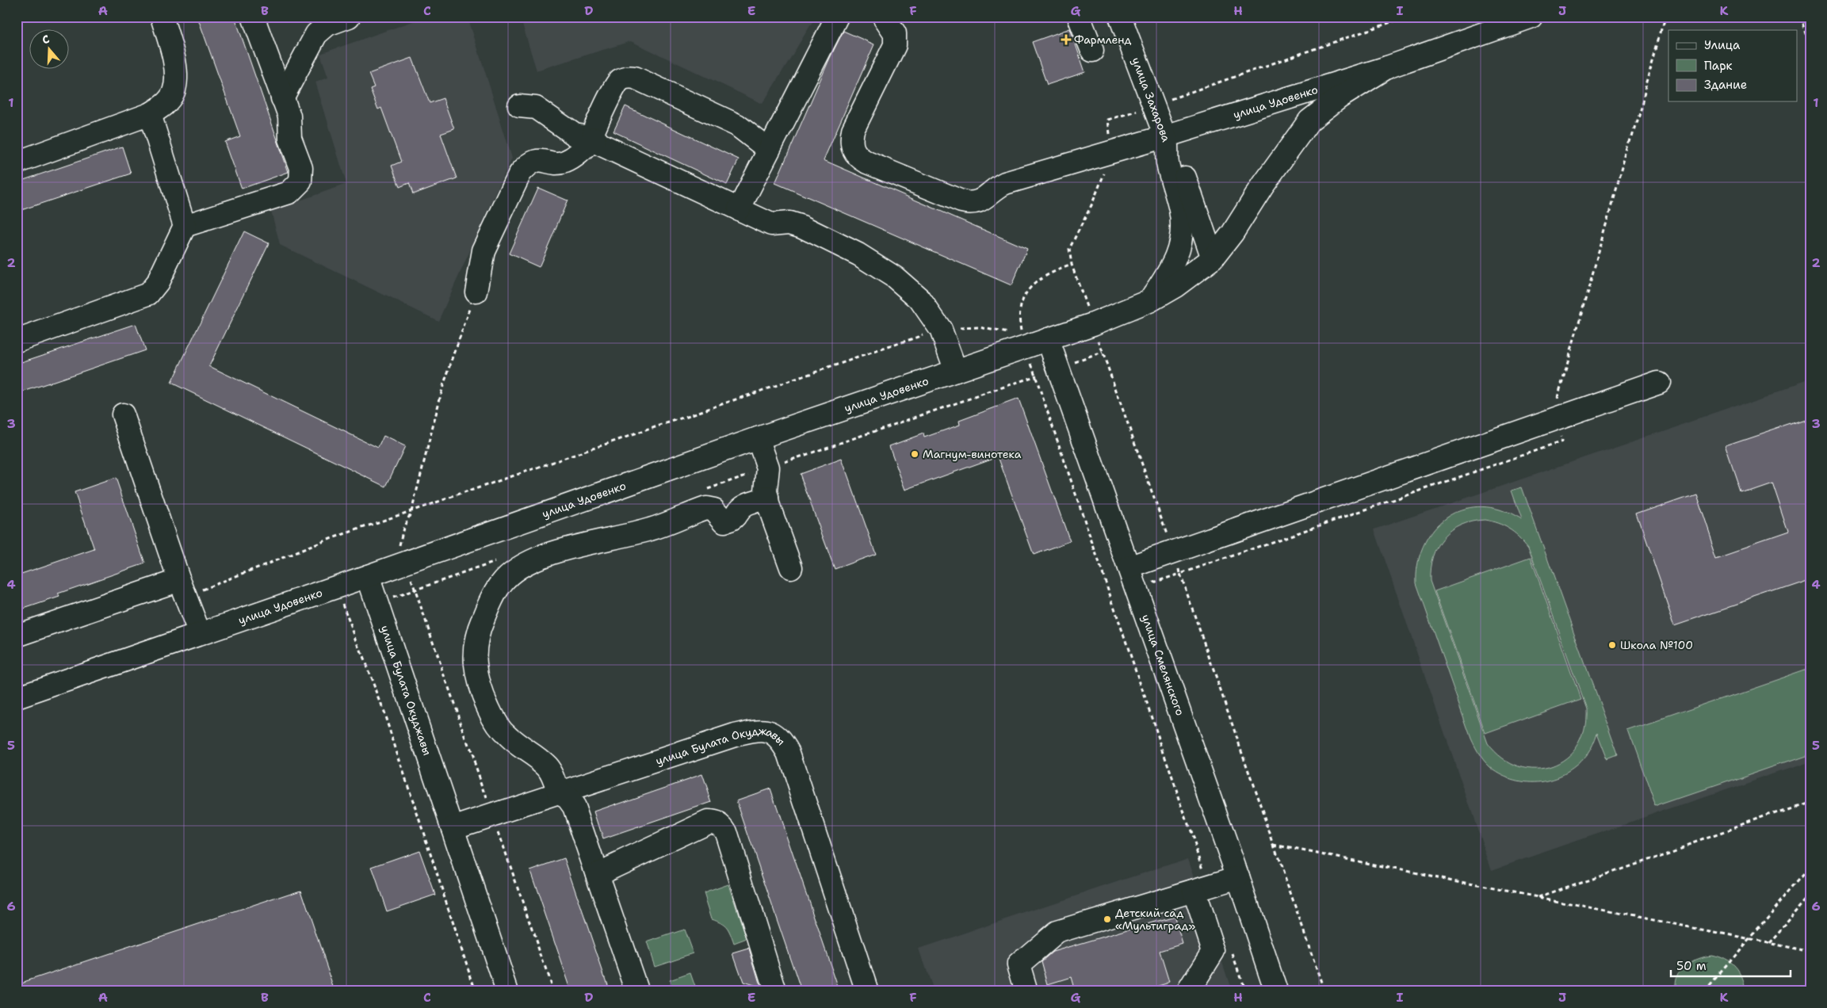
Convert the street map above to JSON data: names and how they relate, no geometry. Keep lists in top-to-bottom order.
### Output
{
  "streets": {
    "street": [
      "улица Захарова",
      "улица Удовенко",
      "улица Смелянского",
      "улица Булата Окуджавы"
    ]
  },
  "crossings": [
    ["улица Захарова", "улица Удовенко"],
    ["улица Удовенко", "улица Смелянского"],
    ["улица Удовенко", "улица Булата Окуджавы"]
  ],
  "places": {
    "health": ["Фармленд"],
    "other": ["Магнум-винотека", "Школа №100", "Детский сад «Мультиград»"]
  },
  "legend": ["Улица", "Парк", "Здание"],
  "scale_bar": "50 m",
  "north": "top",
  "grid": {
    "columns": [
      "A",
      "B",
      "C",
      "D",
      "E",
      "F",
      "G",
      "H",
      "I",
      "J",
      "K"
    ],
    "rows": [
      "1",
      "2",
      "3",
      "4",
      "5",
      "6"
    ]
  }
}
